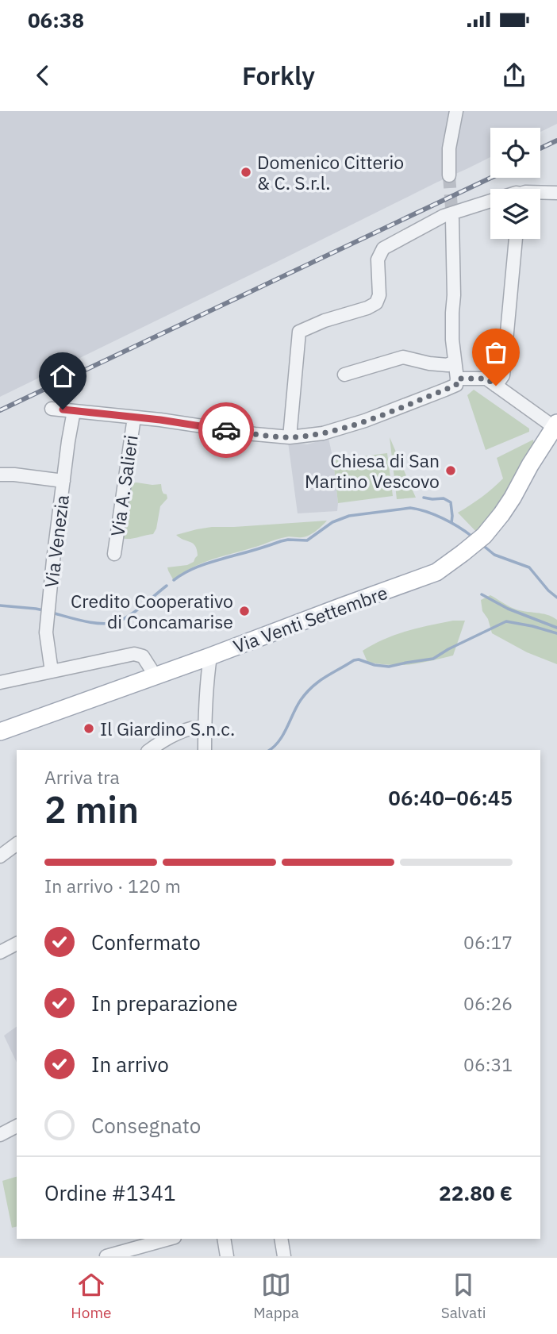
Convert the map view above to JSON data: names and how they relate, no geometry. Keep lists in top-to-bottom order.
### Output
{
  "streets": {
    "main road": ["Via Venti Settembre"],
    "street": ["Via A. Salieri", "Via Venezia"]
  },
  "places": [
    "Domenico Citterio & C. S.r.l.",
    "Chiesa di San Martino Vescovo",
    "Credito Cooperativo di Concamarise",
    "Il Giardino S.n.c."
  ],
  "page": {
    "status": "06:38",
    "header": "Forkly",
    "heading": ["2 min", "Arriva tra", "06:40–06:45"],
    "panel": ["Ordine #1341", "22.80 €"],
    "bar": "In arrivo · 120 m",
    "list": [
      ["Confermato", "06:17"],
      ["In preparazione", "06:26"],
      ["In arrivo", "06:31"],
      "Consegnato"
    ],
    "tabs": ["Home", "Mappa", "Salvati"]
  }
}
